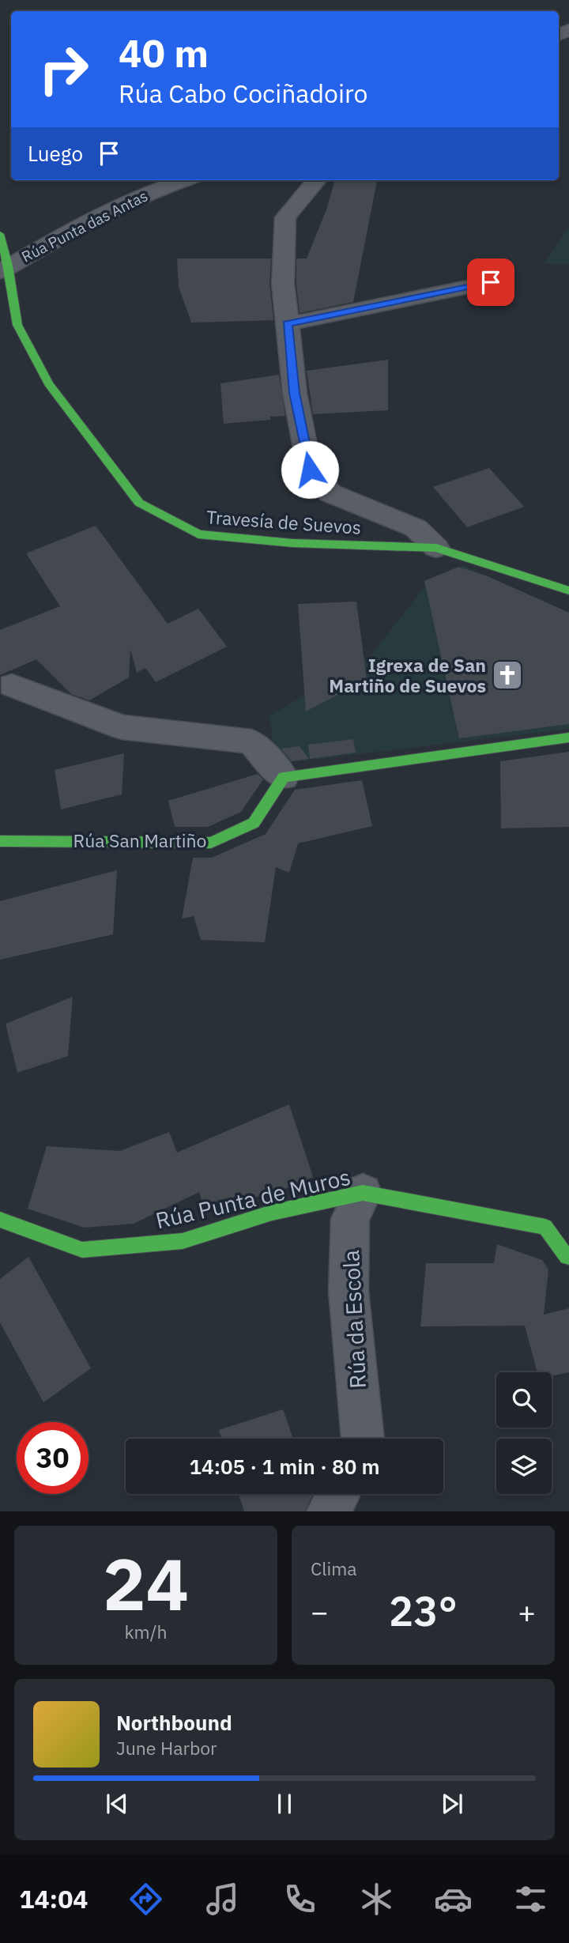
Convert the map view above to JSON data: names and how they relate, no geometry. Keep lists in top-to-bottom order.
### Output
{
  "streets": {
    "street": [
      "Rúa Punta das Antas",
      "Travesía de Suevos",
      "Rúa San Martiño",
      "Rúa Punta de Muros",
      "Rúa da Escola"
    ]
  },
  "crossings": [
    ["Rúa Punta das Antas", "Travesía de Suevos"],
    ["Rúa Punta de Muros", "Rúa da Escola"]
  ],
  "places": {
    "church": ["Igrexa de San Martiño de Suevos"]
  },
  "page": {
    "turn": ["40 m", "Rúa Cabo Cociñadoiro"],
    "then": "Luego",
    "limit": "30",
    "trip": "14:05 · 1 min · 80 m",
    "tile": [
      ["24", "km/h"],
      "Clima"
    ],
    "heat": ["−", "23°", "+"],
    "song": ["Northbound", "June Harbor"],
    "tabs": "14:04"
  }
}
